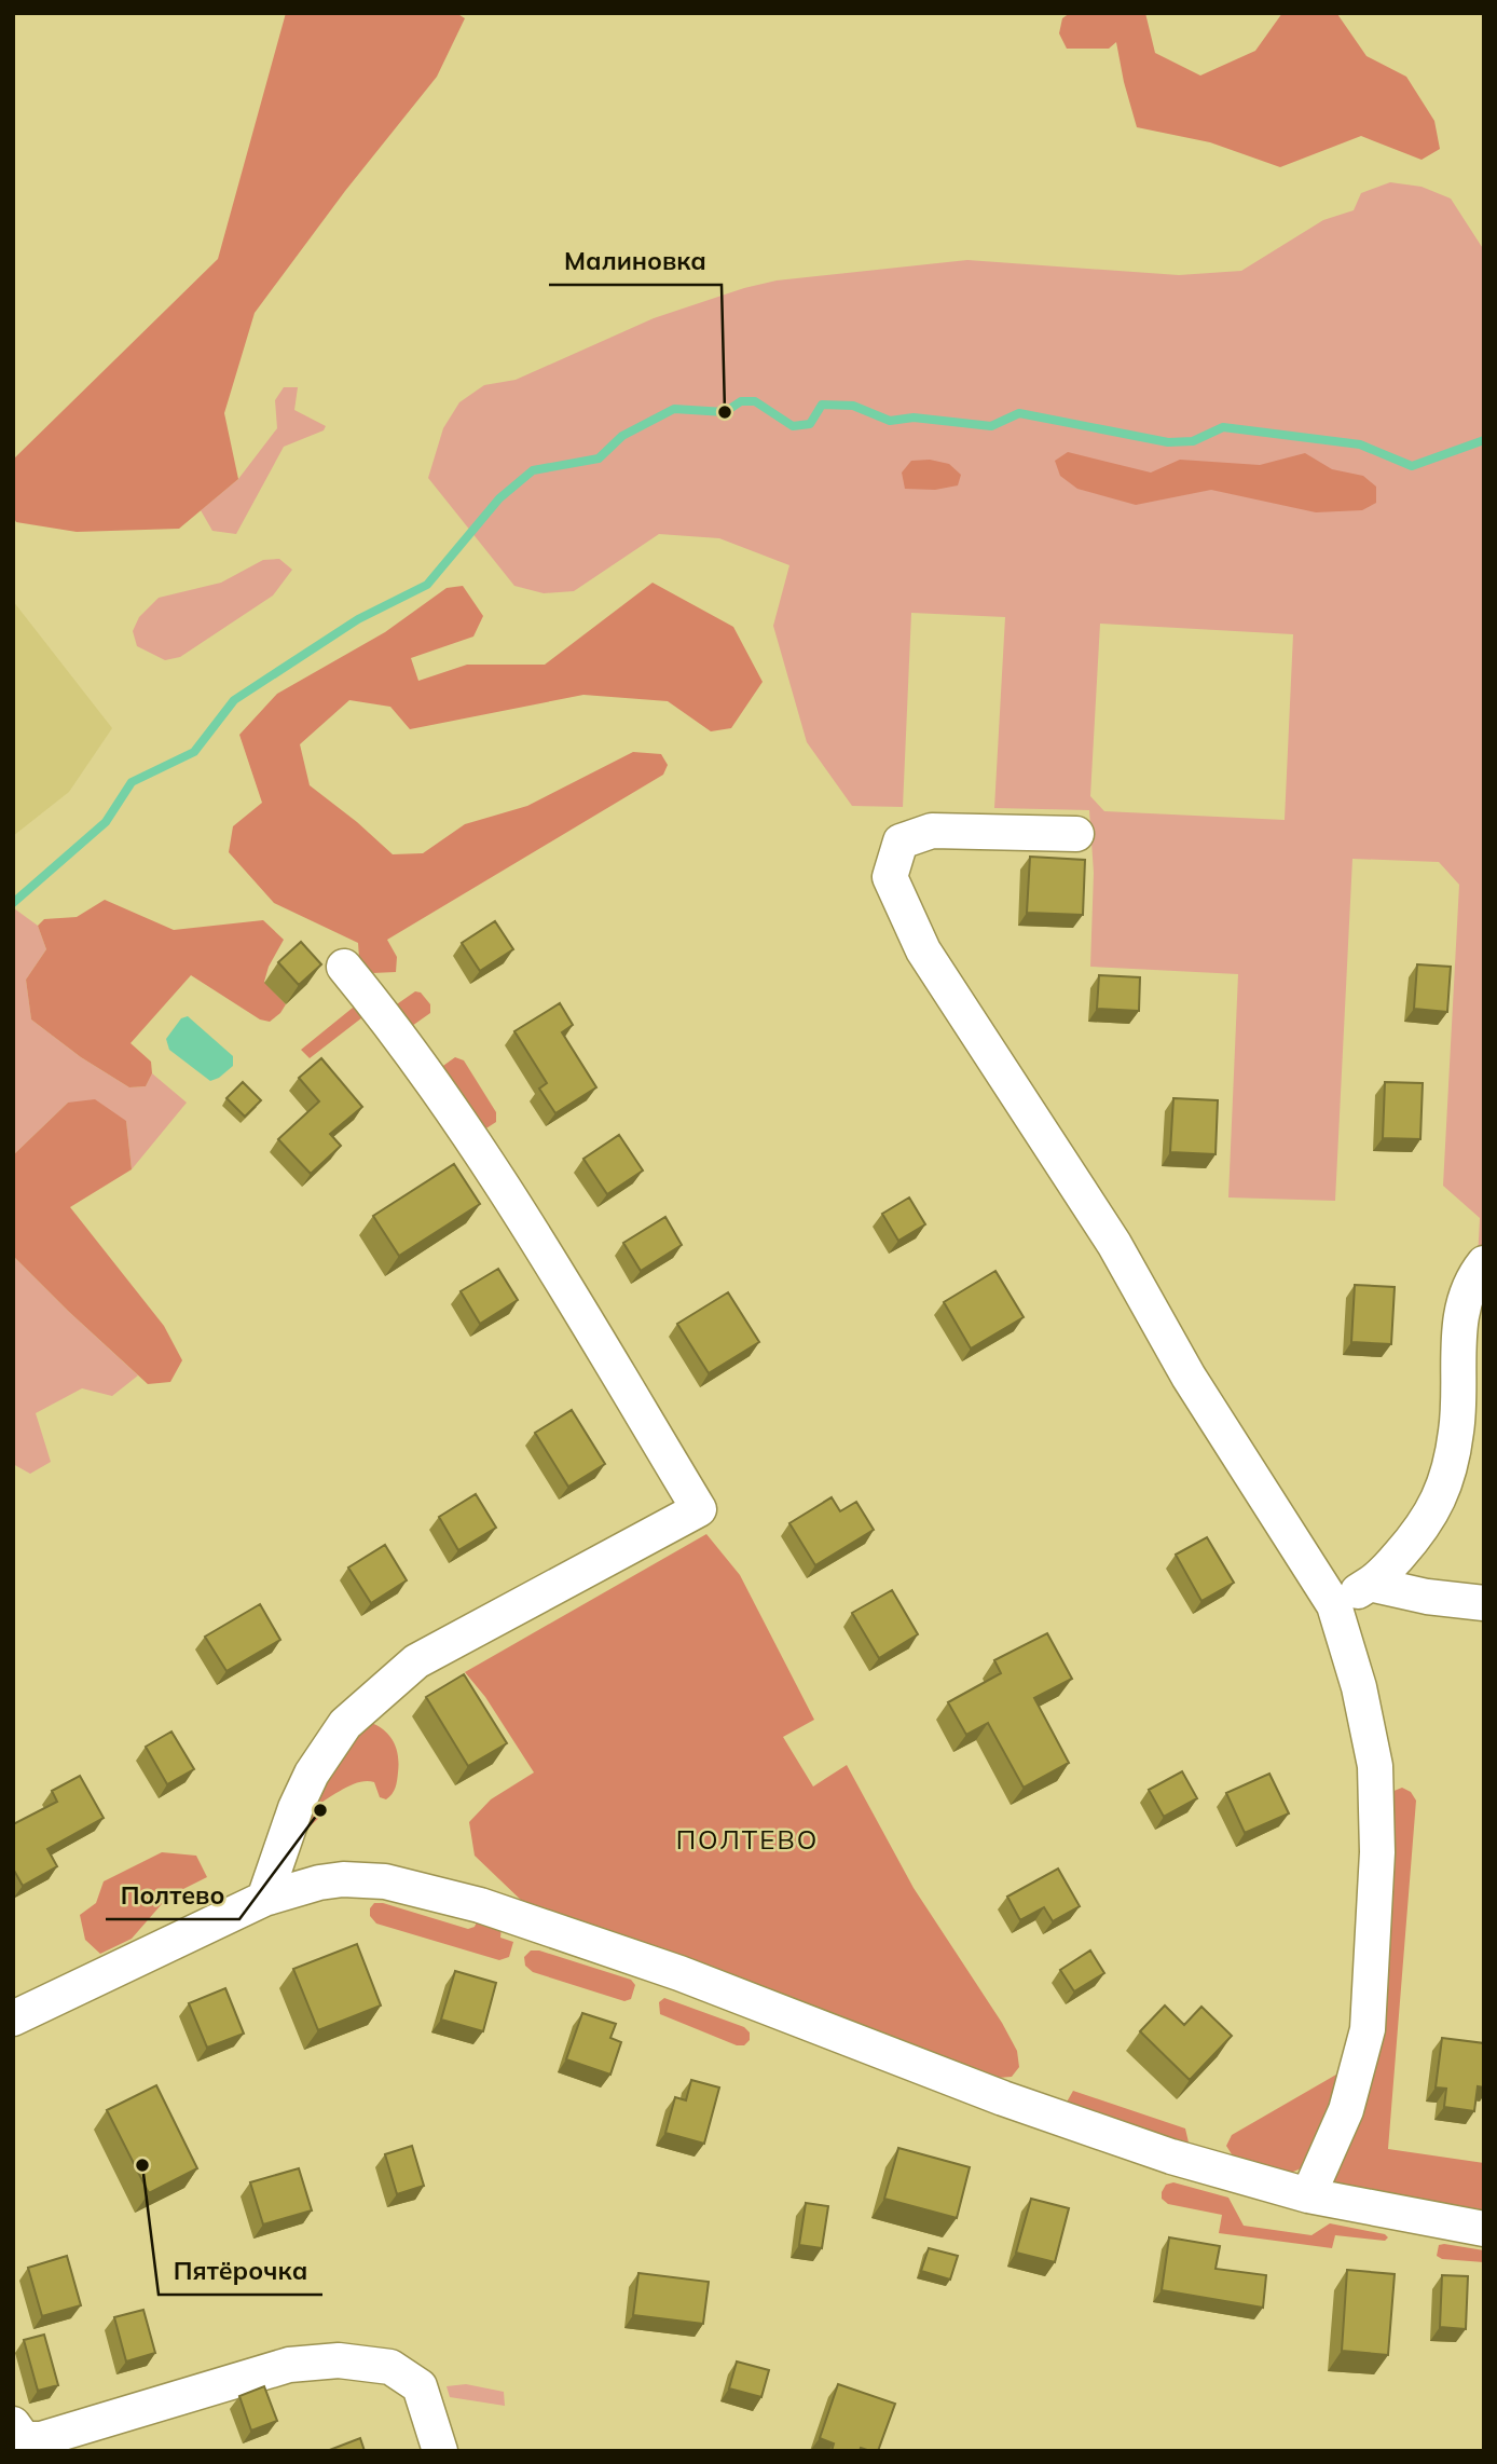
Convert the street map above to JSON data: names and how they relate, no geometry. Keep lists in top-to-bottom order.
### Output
{
  "districts": ["ПОЛТЕВО"],
  "places": ["Малиновка", "Полтево", "Пятёрочка"]
}
